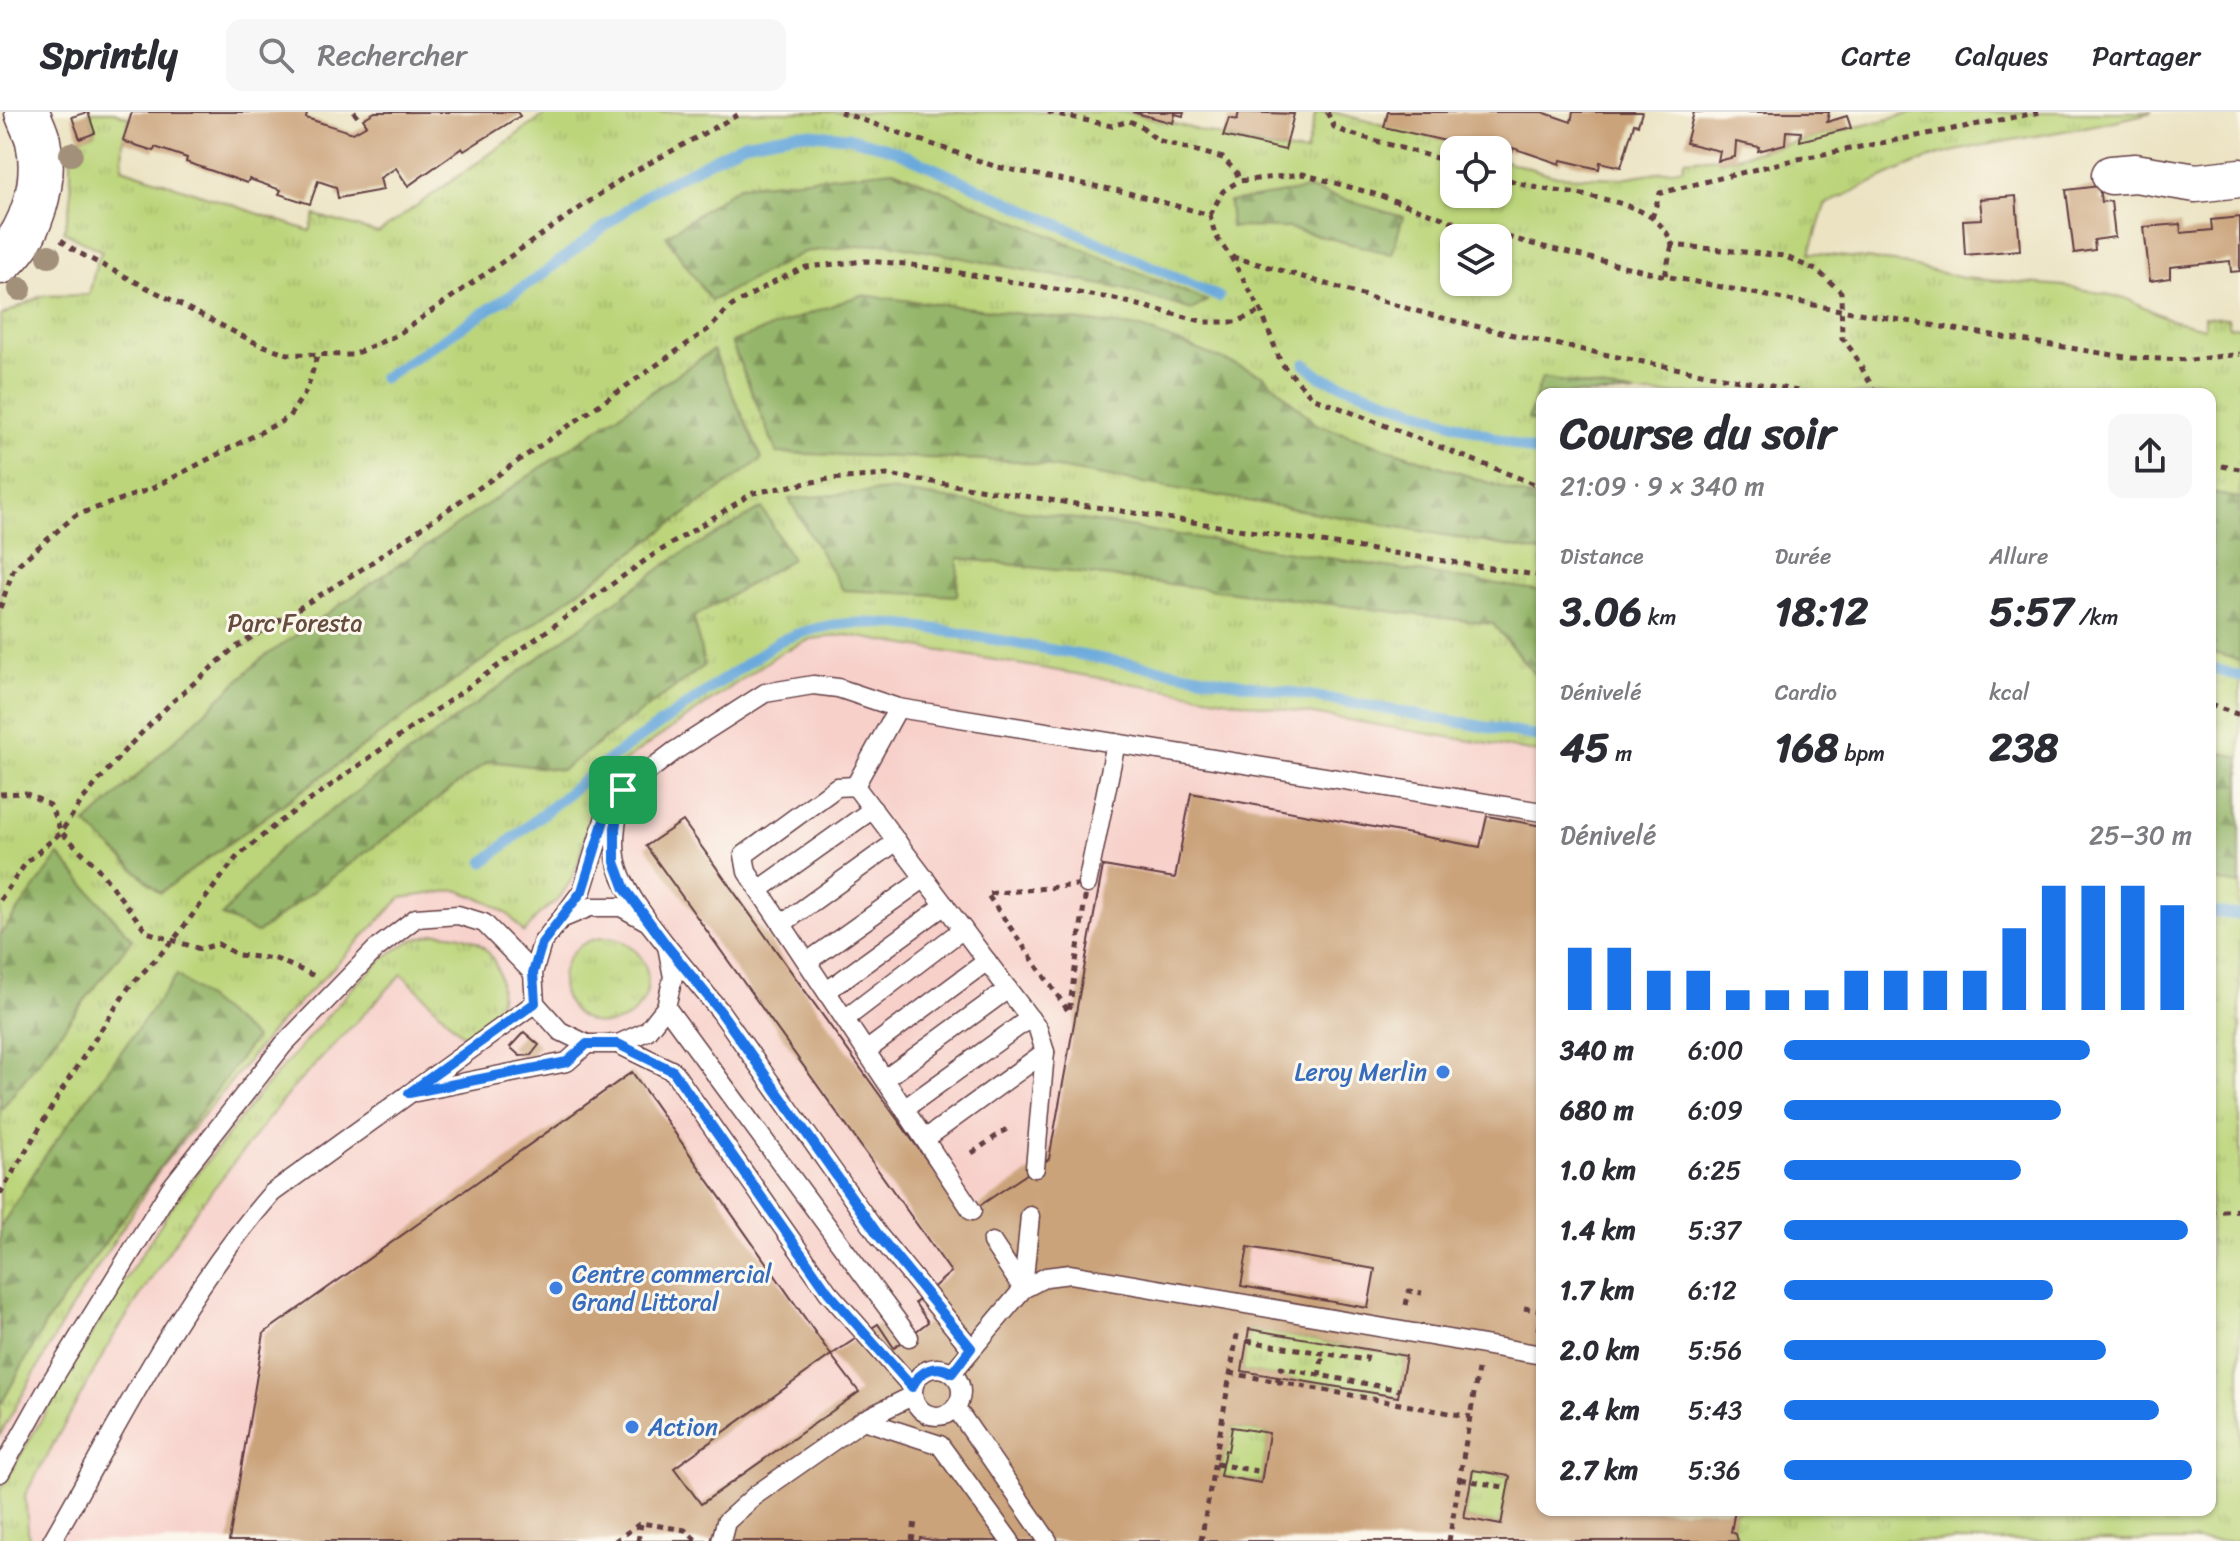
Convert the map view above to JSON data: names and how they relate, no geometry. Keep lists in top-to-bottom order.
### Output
{
  "parks": ["Parc Foresta"],
  "places": ["Leroy Merlin", "Centre commercial Grand Littoral", "Action"],
  "page": {
    "header": "Sprintly",
    "search": "Rechercher",
    "nav": ["Carte", "Calques", "Partager"],
    "heading": ["Course du soir", "21:09 · 9 × 340 m"],
    "stats": [
      ["Distance", "3.06 km"],
      ["Durée", "18:12"],
      ["Allure", "5:57 /km"],
      ["Dénivelé", "45 m"],
      ["Cardio", "168 bpm"],
      ["kcal", "238"]
    ],
    "chart": ["Dénivelé", "25–30 m"],
    "list": [
      {
        "name": "340 m",
        "note": "6:00"
      },
      {
        "name": "680 m",
        "note": "6:09"
      },
      {
        "name": "1.0 km",
        "note": "6:25"
      },
      {
        "name": "1.4 km",
        "note": "5:37"
      },
      {
        "name": "1.7 km",
        "note": "6:12"
      },
      {
        "name": "2.0 km",
        "note": "5:56"
      },
      {
        "name": "2.4 km",
        "note": "5:43"
      },
      {
        "name": "2.7 km",
        "note": "5:36"
      }
    ]
  }
}
